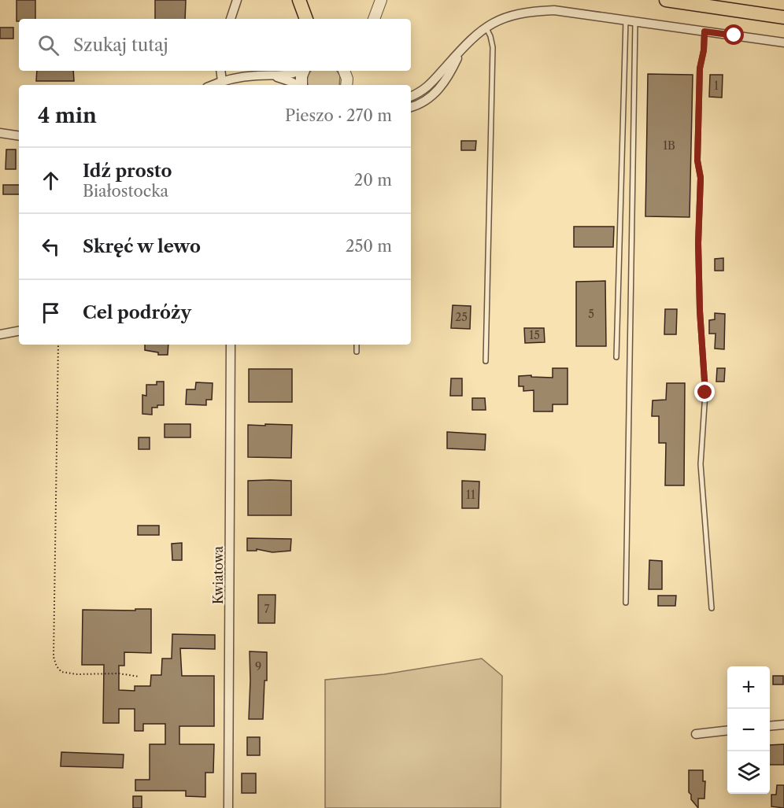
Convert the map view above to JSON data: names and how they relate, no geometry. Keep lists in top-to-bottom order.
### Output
{
  "streets": {
    "street": ["Kwiatowa"]
  },
  "house_numbers": [
    "1",
    "1B",
    "5",
    "25",
    "15",
    "11",
    "7",
    "9"
  ],
  "page": {
    "search": "Szukaj tutaj",
    "heading": ["4 min", "Pieszo · 270 m"],
    "list": [
      ["Idź prosto", "Białostocka", "20 m"],
      ["Skręć w lewo", "250 m"],
      "Cel podróży"
    ],
    "map_buttons": ["+", "−"]
  }
}
